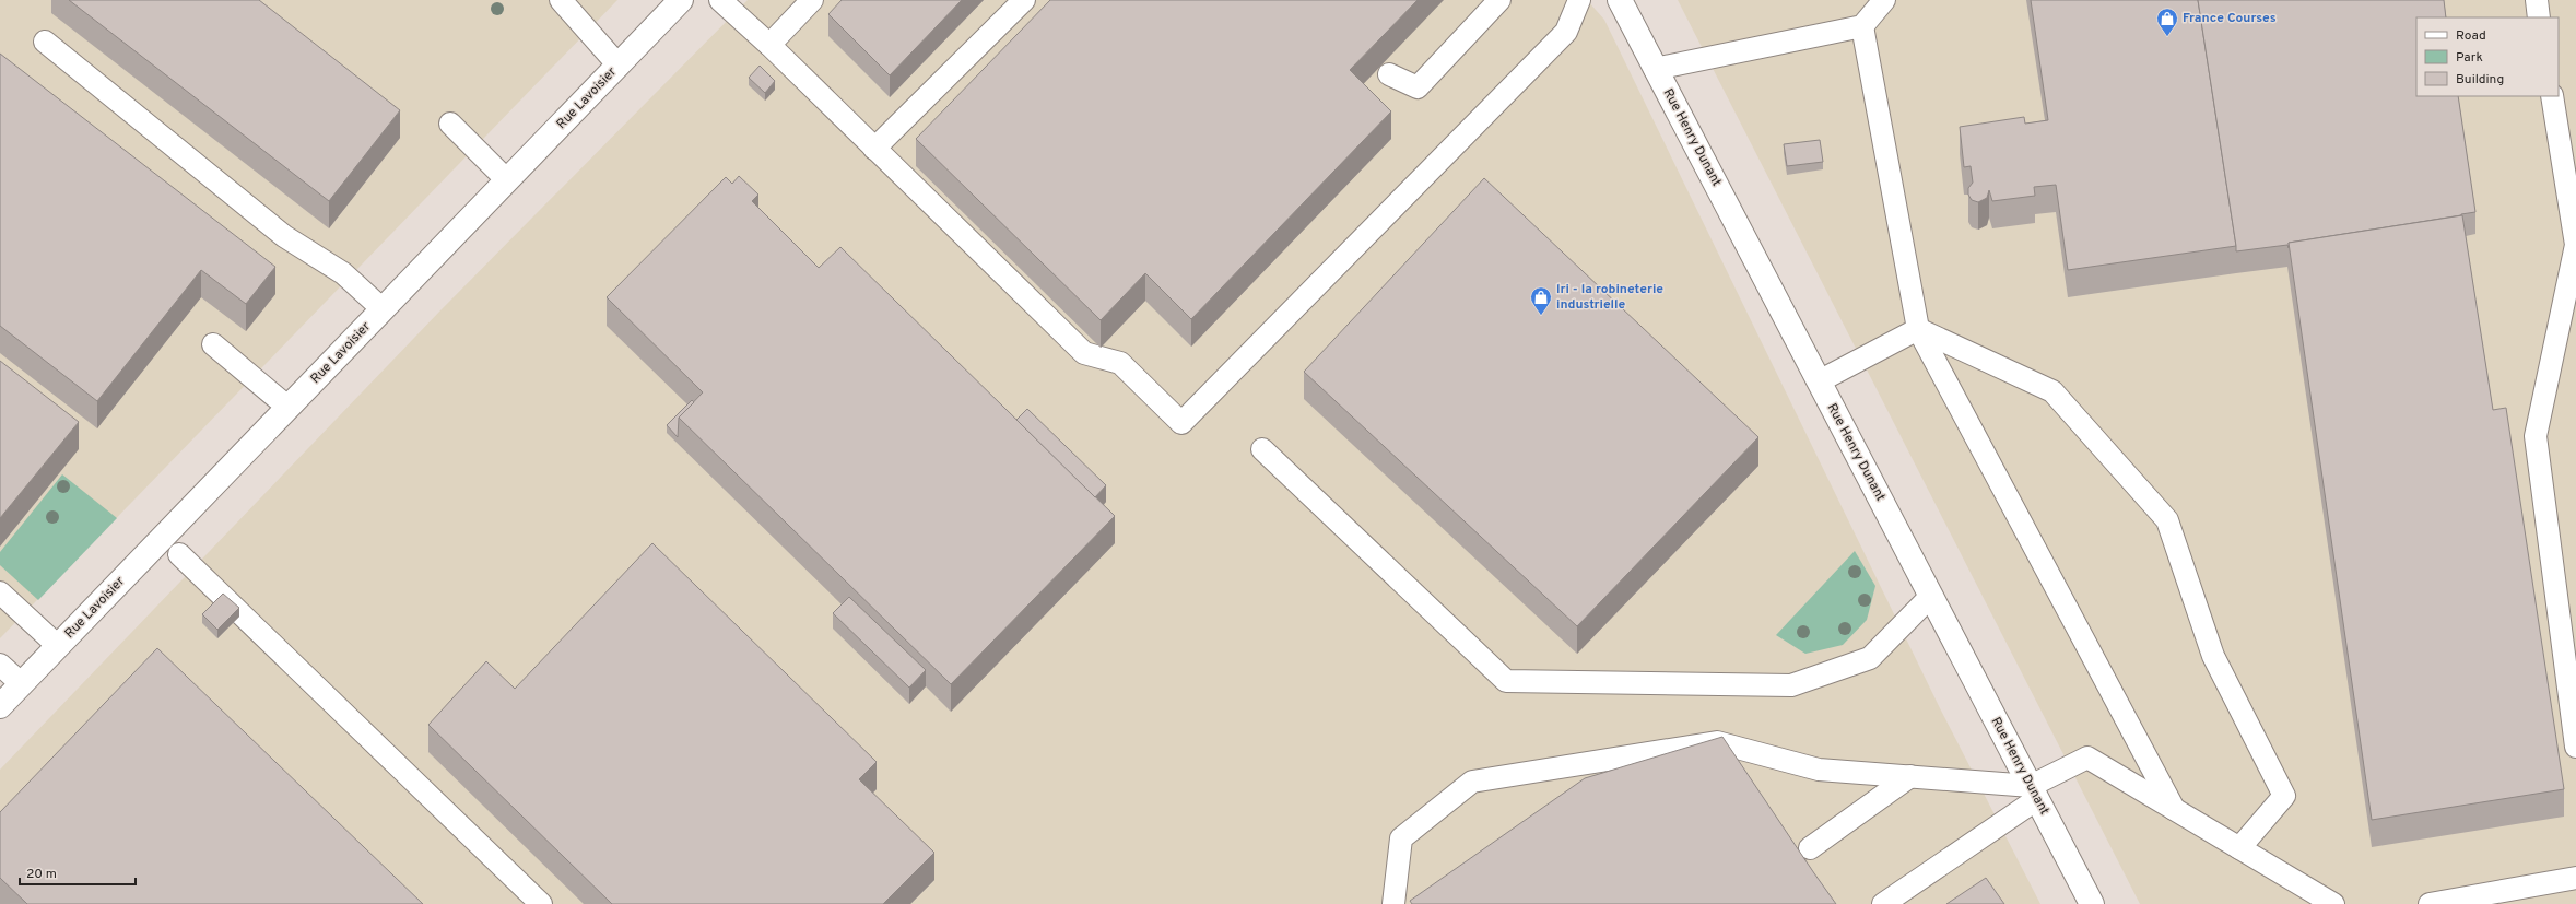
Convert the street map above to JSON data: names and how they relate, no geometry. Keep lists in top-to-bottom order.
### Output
{
  "streets": {
    "street": ["Rue Lavoisier", "Rue Henry Dunant"]
  },
  "places": {
    "shop": ["France Courses", "lri - la robineterie industrielle"]
  },
  "legend": ["Road", "Park", "Building"],
  "scale_bar": "20 m"
}
